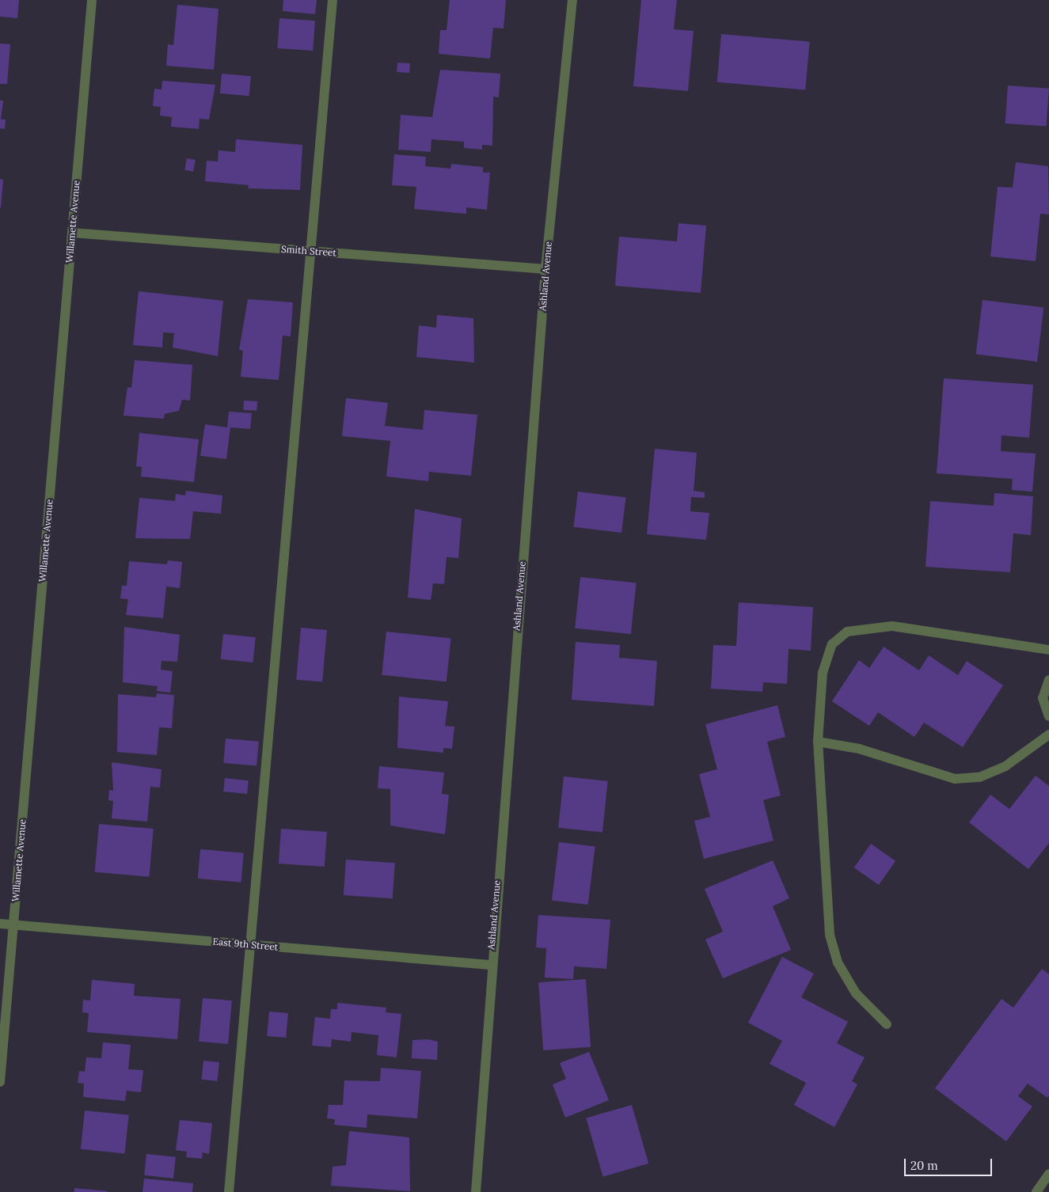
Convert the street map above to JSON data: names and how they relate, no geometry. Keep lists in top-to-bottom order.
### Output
{
  "streets": {
    "street": [
      "Willamette Avenue",
      "Smith Street",
      "Ashland Avenue",
      "East 9th Street"
    ]
  },
  "crossings": [
    ["Willamette Avenue", "Smith Street"],
    ["Willamette Avenue", "East 9th Street"],
    ["Smith Street", "Ashland Avenue"],
    ["Ashland Avenue", "East 9th Street"]
  ],
  "scale_bar": "20 m"
}
